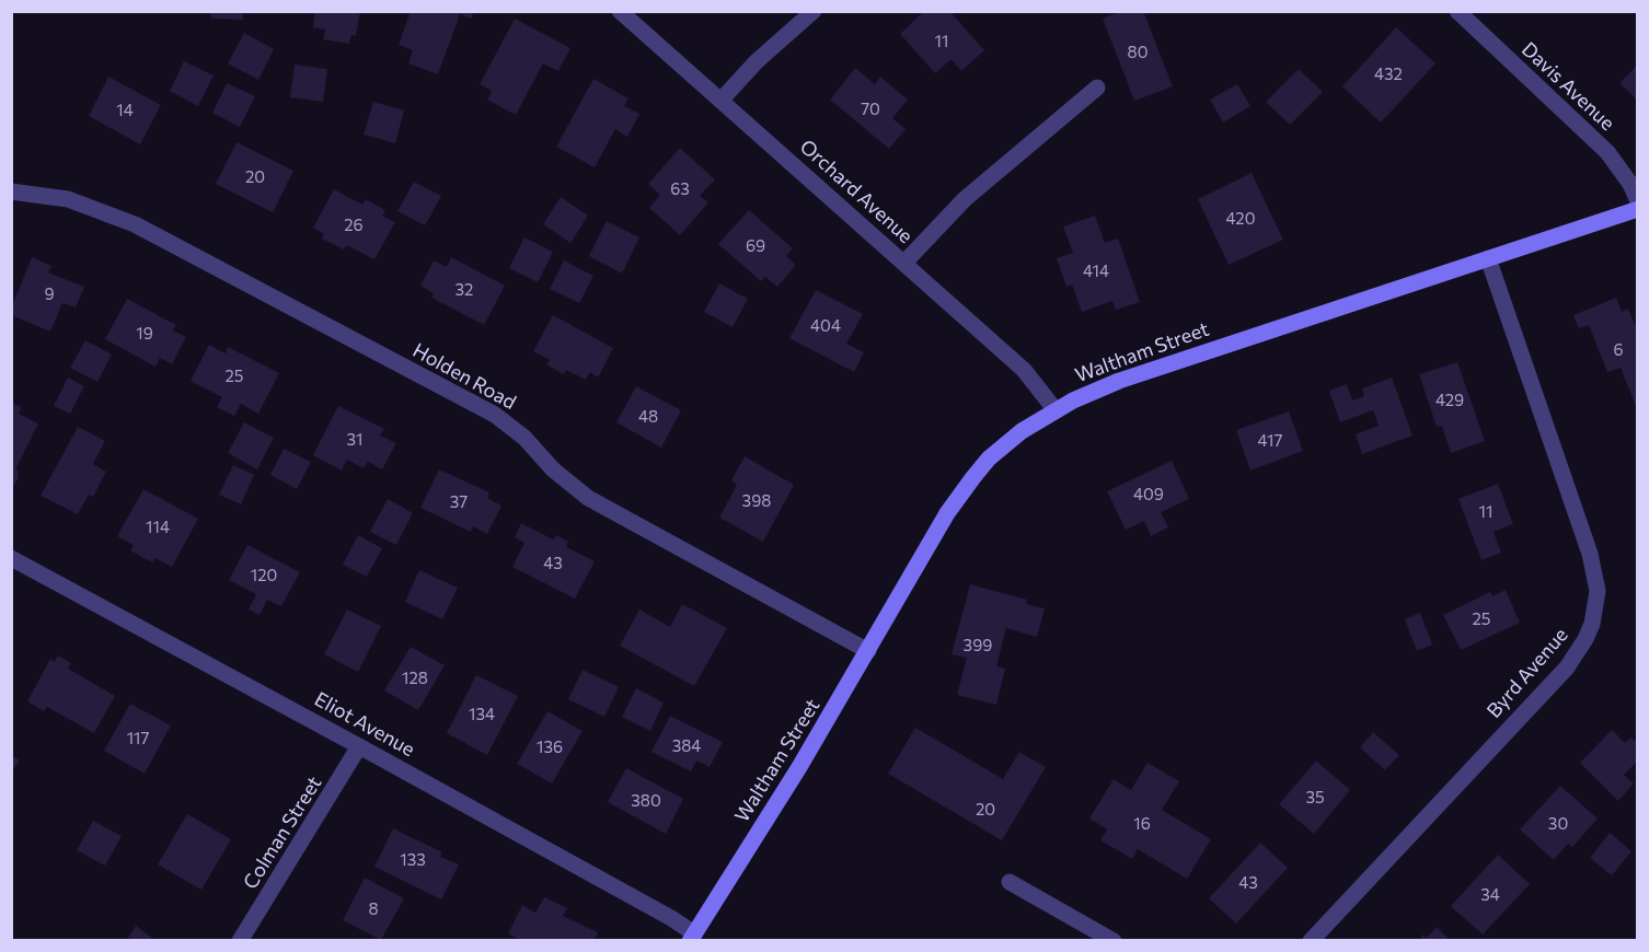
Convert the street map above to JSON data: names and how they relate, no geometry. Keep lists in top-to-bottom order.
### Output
{
  "streets": {
    "main road": ["Waltham Street"],
    "street": [
      "Davis Avenue",
      "Orchard Avenue",
      "Holden Road",
      "Byrd Avenue",
      "Eliot Avenue",
      "Colman Street"
    ]
  },
  "crossings": [
    ["Orchard Avenue", "Waltham Street"],
    ["Waltham Street", "Holden Road"],
    ["Waltham Street", "Byrd Avenue"],
    ["Waltham Street", "Eliot Avenue"],
    ["Eliot Avenue", "Colman Street"]
  ],
  "house_numbers": [
    "11",
    "80",
    "432",
    "70",
    "14",
    "20",
    "63",
    "420",
    "26",
    "69",
    "414",
    "32",
    "9",
    "404",
    "19",
    "6",
    "25",
    "429",
    "48",
    "31",
    "417",
    "409",
    "398",
    "37",
    "11",
    "114",
    "43",
    "120",
    "25",
    "399",
    "128",
    "134",
    "117",
    "384",
    "136",
    "35",
    "380",
    "20",
    "16",
    "30",
    "133",
    "43",
    "34",
    "8"
  ]
}
